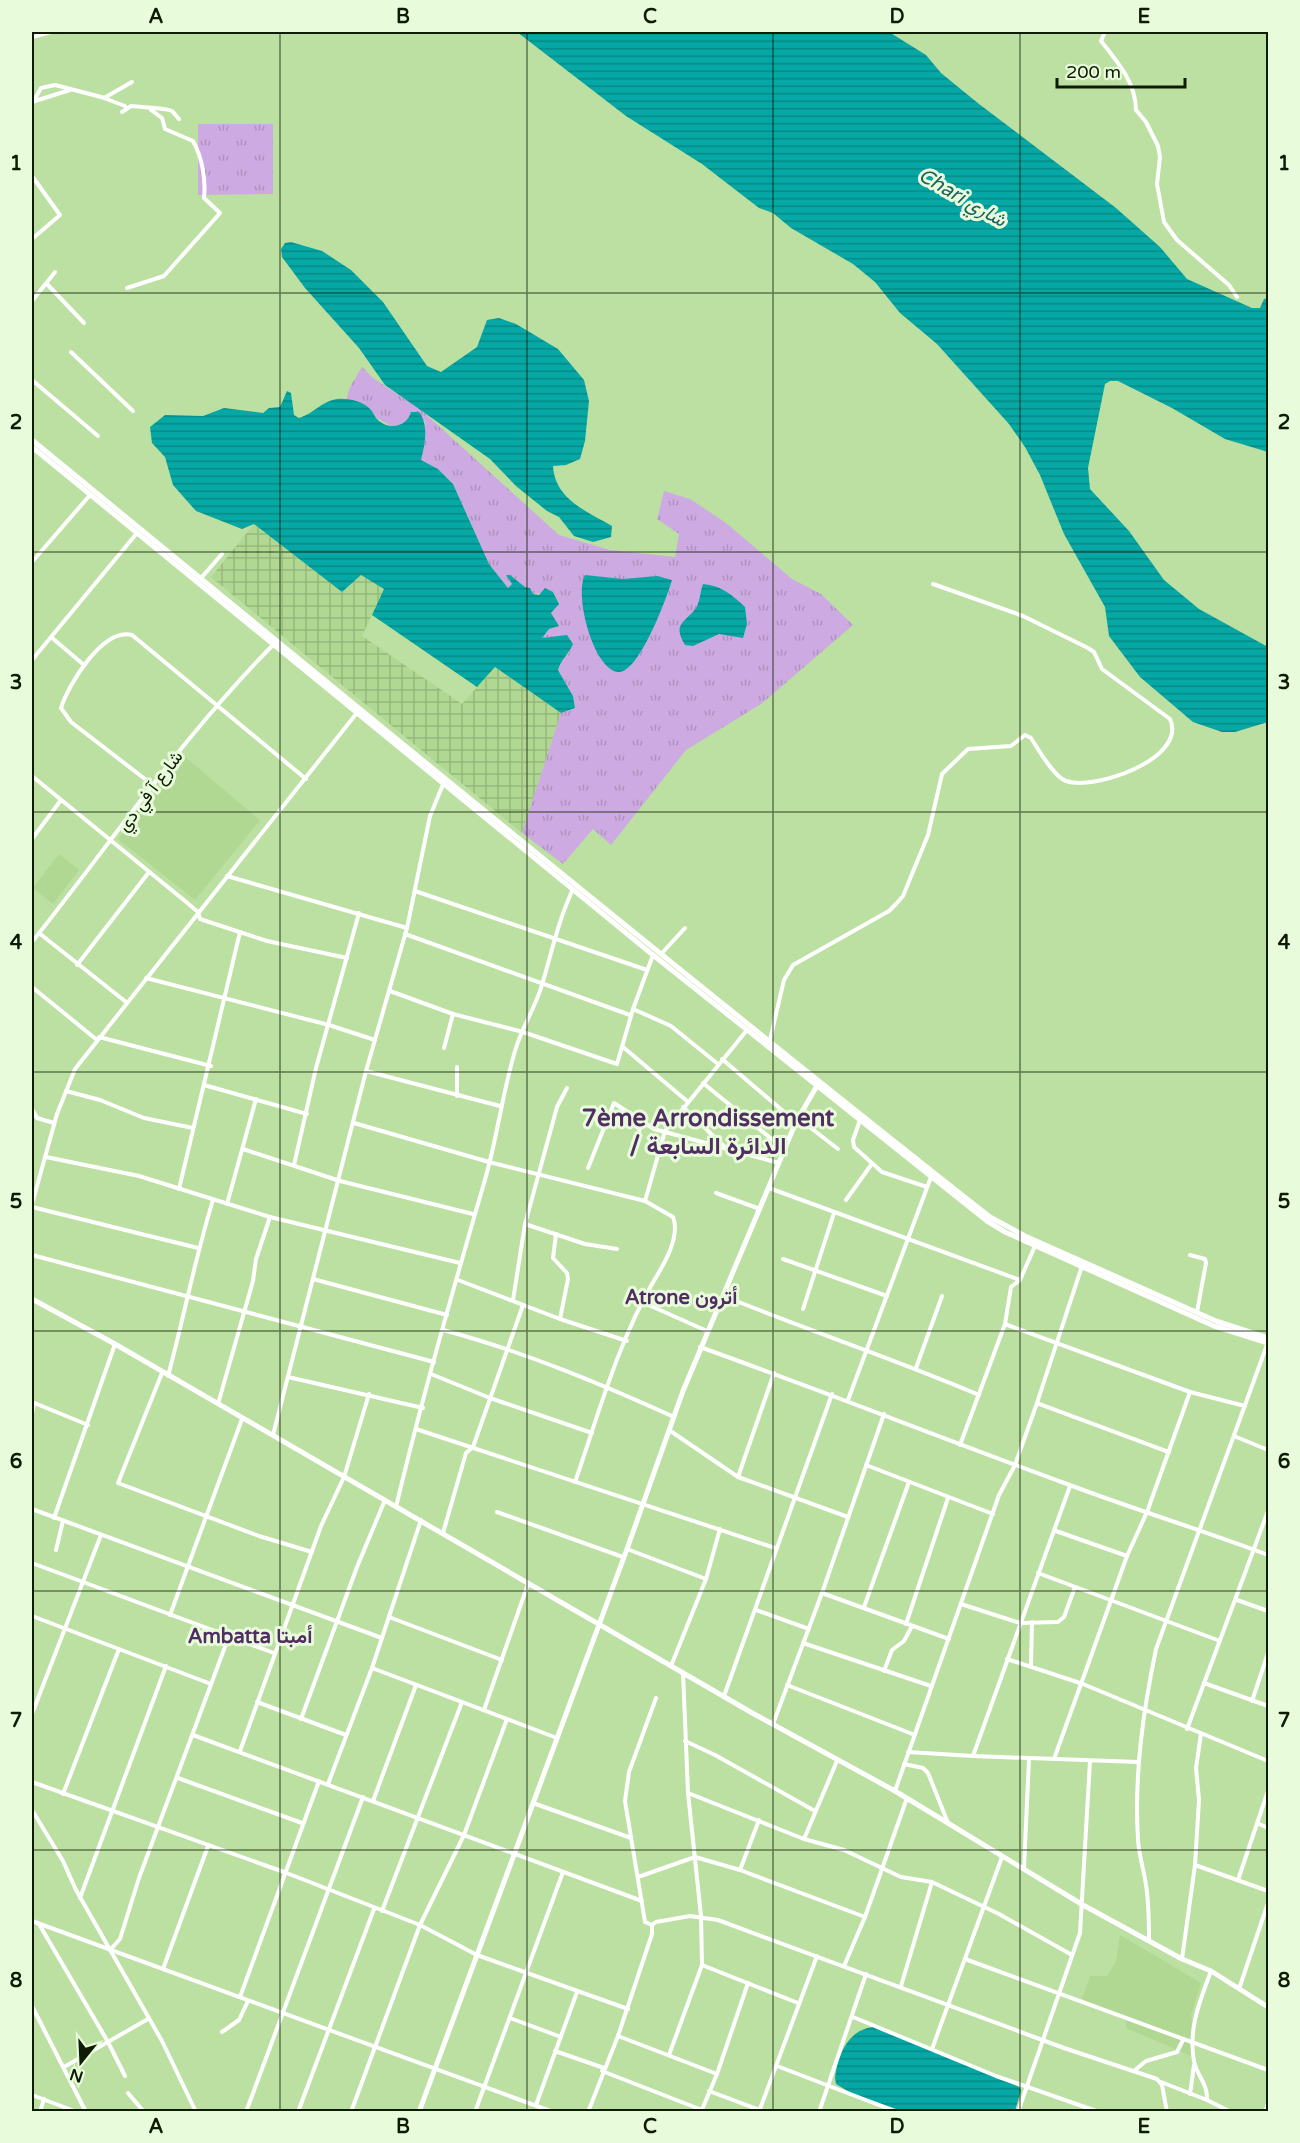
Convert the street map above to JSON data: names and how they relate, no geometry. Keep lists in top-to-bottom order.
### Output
{
  "streets": {
    "street": ["شارع آ في دي"]
  },
  "districts": ["7ème Arrondissement / الدائرة السابعة", "Atrone أترون", "Ambatta أمبتا"],
  "water": ["Chari شاري"],
  "scale_bar": "200 m",
  "north": "bottom",
  "grid": {
    "columns": [
      "A",
      "B",
      "C",
      "D",
      "E"
    ],
    "rows": [
      "1",
      "2",
      "3",
      "4",
      "5",
      "6",
      "7",
      "8"
    ]
  }
}
